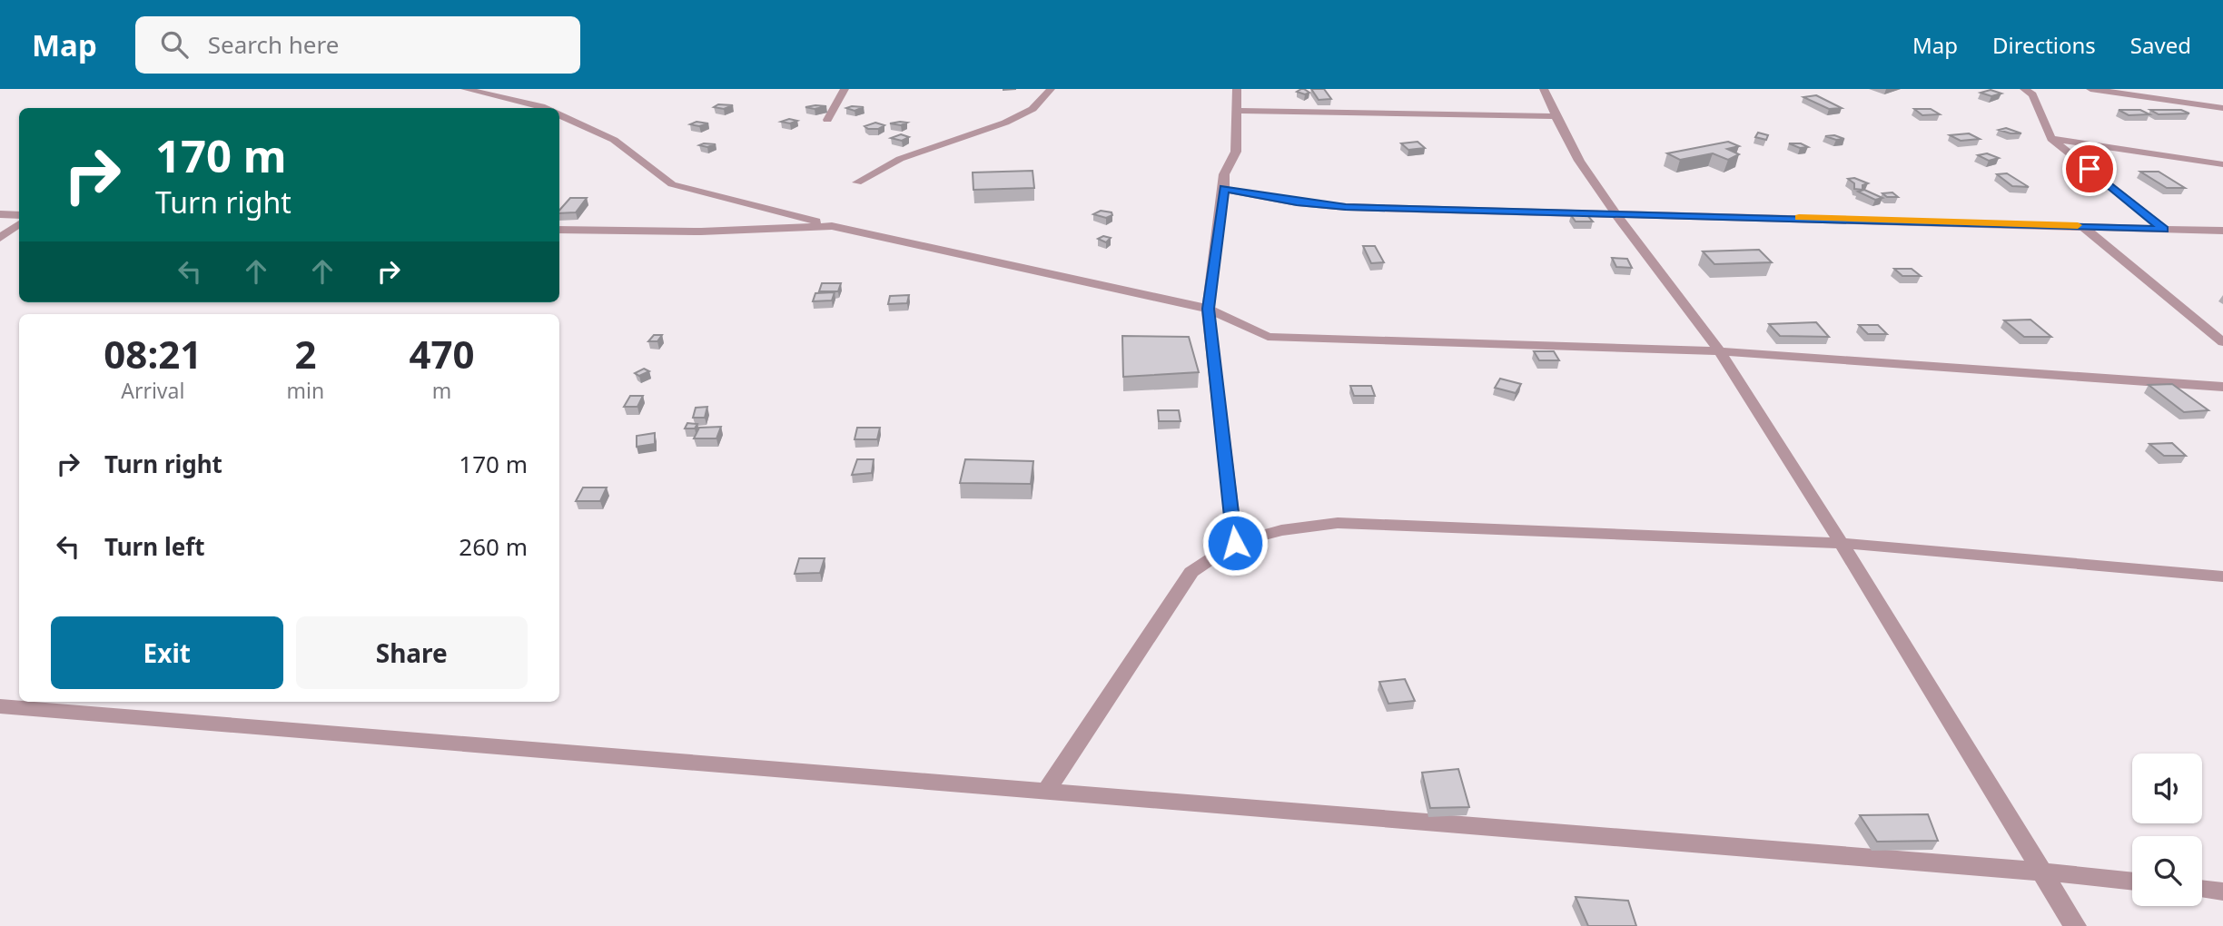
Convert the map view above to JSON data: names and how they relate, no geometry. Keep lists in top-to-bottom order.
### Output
{
  "page": {
    "header": "Map",
    "search": "Search here",
    "nav": ["Map", "Directions", "Saved"],
    "turn": ["170 m", "Turn right"],
    "eta": [
      "08:21",
      "Arrival",
      "2",
      "min",
      "470",
      "m"
    ],
    "list": [
      {
        "name": "Turn right",
        "value": "170 m"
      },
      {
        "name": "Turn left",
        "value": "260 m"
      }
    ],
    "buttons": ["Exit", "Share"]
  }
}
